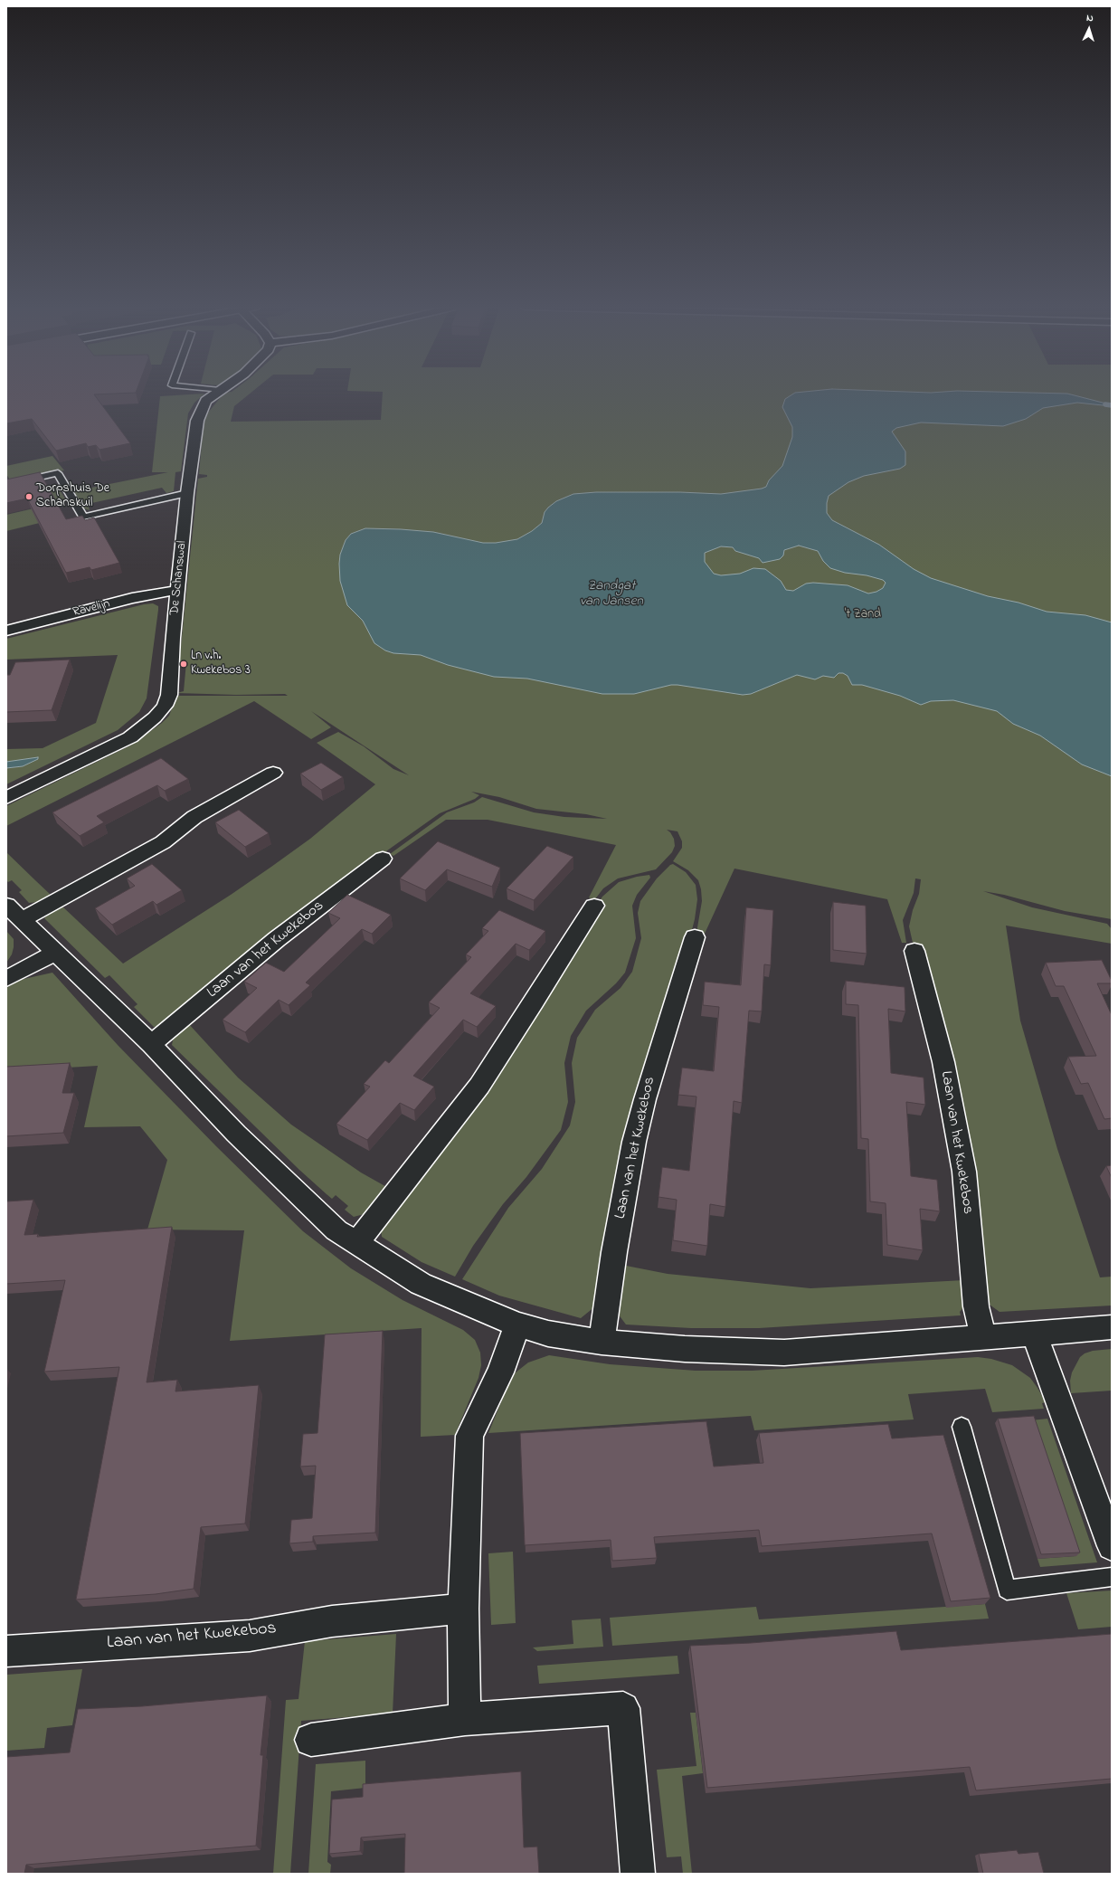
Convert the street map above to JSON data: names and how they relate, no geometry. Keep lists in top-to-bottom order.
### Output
{
  "streets": {
    "street": ["De Schanswal", "Ravelijn", "Laan van het Kwekebos"]
  },
  "crossings": [
    ["De Schanswal", "Ravelijn"]
  ],
  "water": ["Zandgat van Jansen"],
  "parks": ["'t Zand"],
  "places": ["Dorpshuis De Schanskuil", "Ln v.h. Kwekebos 3"],
  "north": "top"
}
